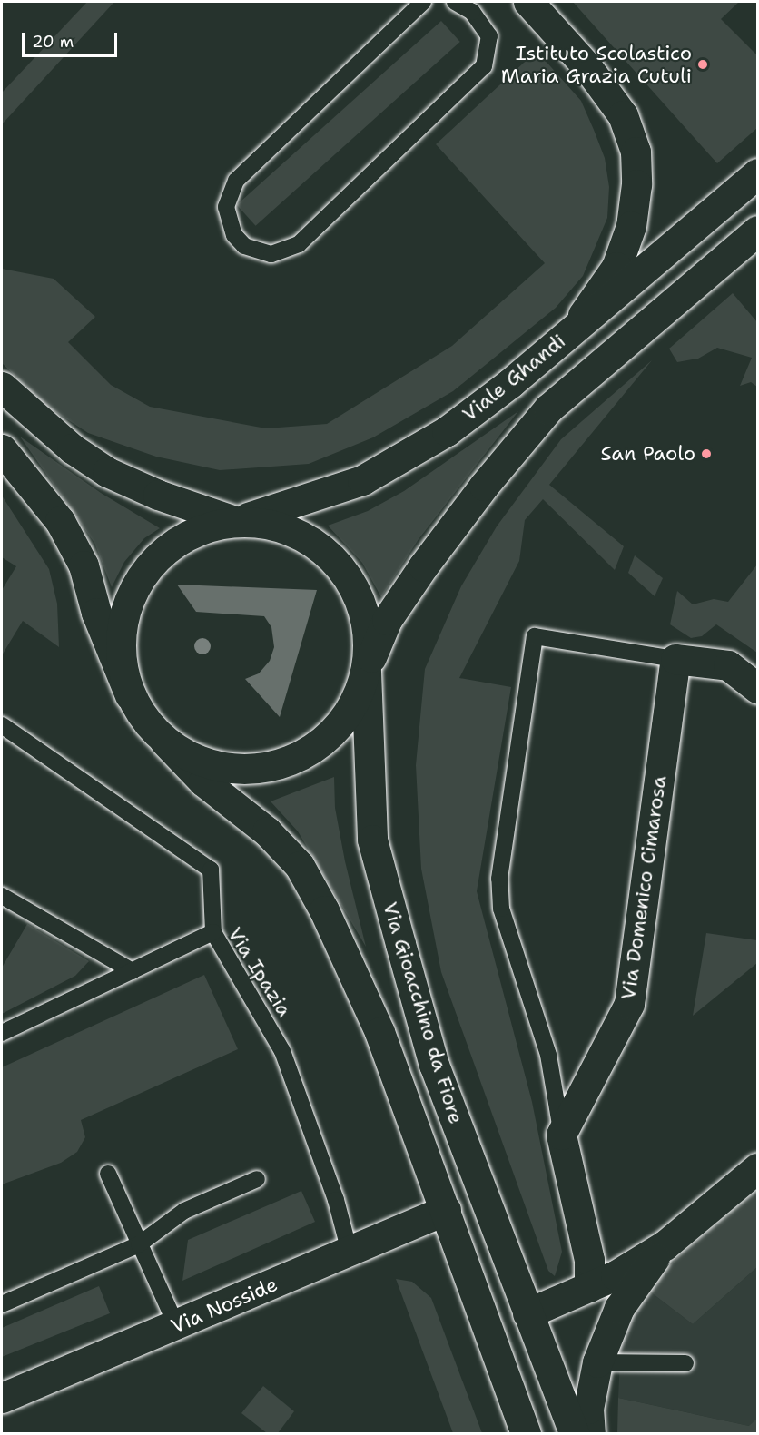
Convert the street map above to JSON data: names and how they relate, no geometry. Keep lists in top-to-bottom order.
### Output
{
  "streets": {
    "street": [
      "Viale Ghandi",
      "Via Domenico Cimarosa",
      "Via Gioacchino da Fiore",
      "Via Nosside"
    ],
    "lane": ["Via Ipazia"]
  },
  "crossings": [
    ["Via Ipazia", "Via Nosside"],
    ["Via Gioacchino da Fiore", "Via Nosside"]
  ],
  "places": ["Istituto Scolastico Maria Grazia Cutuli", "San Paolo"],
  "scale_bar": "20 m"
}
